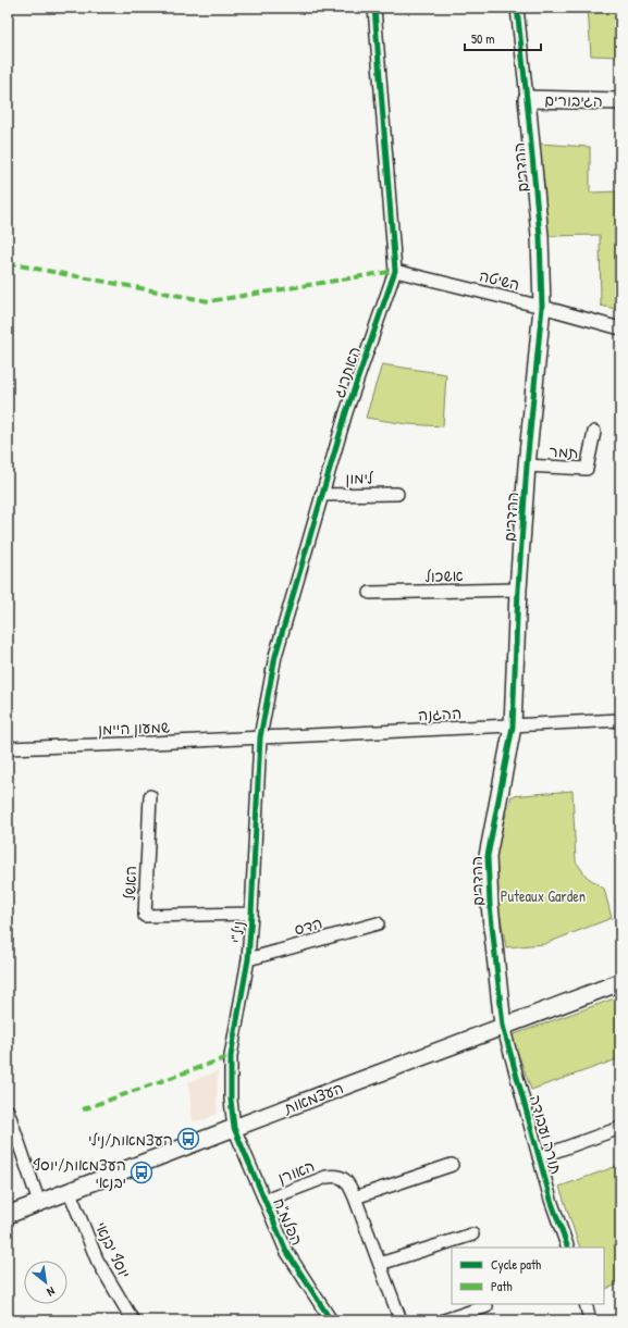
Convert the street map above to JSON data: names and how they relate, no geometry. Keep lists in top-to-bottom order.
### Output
{
  "streets": {
    "street": [
      "הגיבורים",
      "ההדרים",
      "השיטה",
      "האתרוג",
      "תמר",
      "לימון",
      "אשכול",
      "ההגנה",
      "שמעון היימן",
      "האשל",
      "הדס",
      "ניל\"י",
      "העצמאות",
      "תורה ועבודה",
      "האורן",
      "הפלמ\"ח",
      "יוסף יבנאי"
    ]
  },
  "crossings": [
    ["הגיבורים", "ההדרים"],
    ["ההדרים", "השיטה"],
    ["ההדרים", "תמר"],
    ["ההדרים", "אשכול"],
    ["ההדרים", "ההגנה"],
    ["ההדרים", "העצמאות"],
    ["ההדרים", "תורה ועבודה"],
    ["השיטה", "האתרוג"],
    ["האתרוג", "לימון"],
    ["האתרוג", "ההגנה"],
    ["האתרוג", "שמעון היימן"],
    ["האתרוג", "ניל\"י"],
    ["ההגנה", "שמעון היימן"],
    ["ההגנה", "ניל\"י"],
    ["שמעון היימן", "ניל\"י"],
    ["האשל", "ניל\"י"],
    ["הדס", "ניל\"י"],
    ["ניל\"י", "העצמאות"],
    ["ניל\"י", "הפלמ\"ח"],
    ["העצמאות", "תורה ועבודה"],
    ["העצמאות", "הפלמ\"ח"],
    ["העצמאות", "יוסף יבנאי"],
    ["האורן", "הפלמ\"ח"]
  ],
  "parks": ["Puteaux Garden"],
  "places": {
    "bus stop": ["העצמאות/נילי", "העצמאות/יוסף יבנאי"]
  },
  "legend": ["Cycle path", "Path"],
  "scale_bar": "50 m",
  "north": "bottom right"
}
